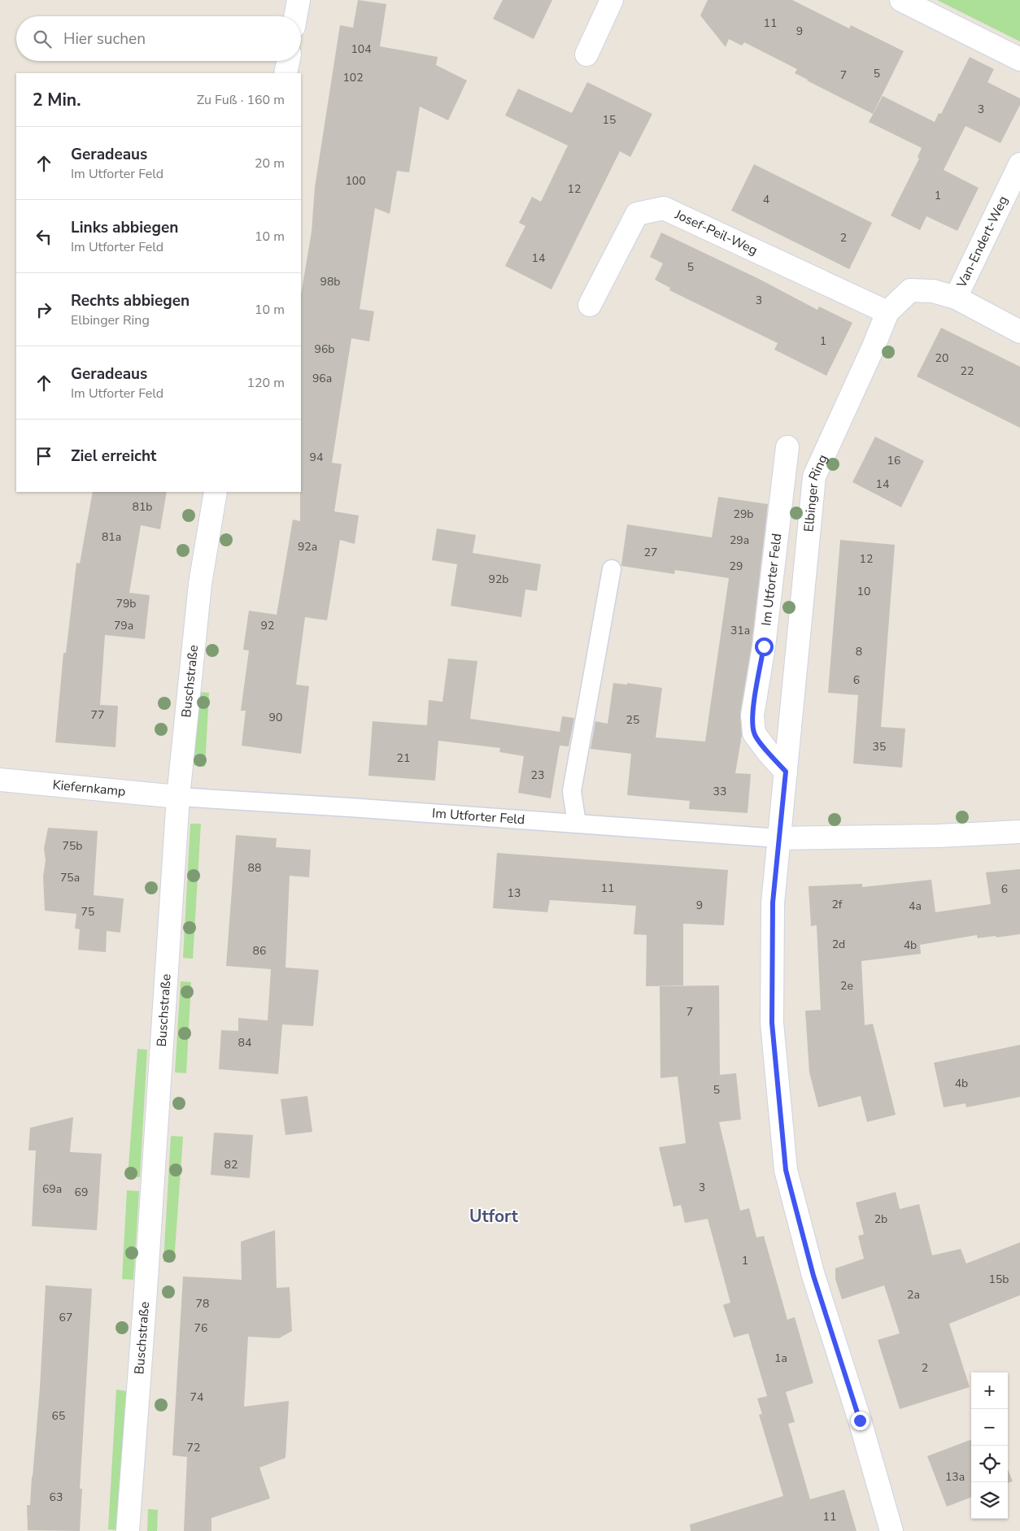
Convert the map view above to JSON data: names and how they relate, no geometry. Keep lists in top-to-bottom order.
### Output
{
  "streets": {
    "street": [
      "Josef-Peil-Weg",
      "Van-Endert-Weg",
      "Elbinger Ring",
      "Im Utforter Feld",
      "Buschstraße",
      "Kiefernkamp"
    ]
  },
  "crossings": [
    ["Josef-Peil-Weg", "Elbinger Ring"],
    ["Van-Endert-Weg", "Elbinger Ring"],
    ["Elbinger Ring", "Im Utforter Feld"],
    ["Im Utforter Feld", "Buschstraße"],
    ["Im Utforter Feld", "Kiefernkamp"],
    ["Buschstraße", "Kiefernkamp"]
  ],
  "districts": ["Utfort"],
  "house_numbers": [
    "11",
    "9",
    "104",
    "5",
    "7",
    "102",
    "3",
    "15",
    "100",
    "12",
    "1",
    "4",
    "2",
    "14",
    "5",
    "98b",
    "3",
    "1",
    "96b",
    "20",
    "22",
    "96a",
    "94",
    "16",
    "14",
    "81b",
    "29b",
    "81a",
    "29a",
    "92a",
    "27",
    "12",
    "29",
    "92b",
    "10",
    "79b",
    "79a",
    "92",
    "31a",
    "8",
    "6",
    "77",
    "90",
    "25",
    "35",
    "21",
    "23",
    "33",
    "75b",
    "88",
    "75a",
    "11",
    "6",
    "13",
    "2f",
    "9",
    "4a",
    "75",
    "2d",
    "4b",
    "86",
    "2e",
    "7",
    "84",
    "4b",
    "5",
    "82",
    "3",
    "69a",
    "69",
    "2b",
    "1",
    "15b",
    "2a",
    "78",
    "67",
    "76",
    "1a",
    "2",
    "74",
    "65",
    "72",
    "13a",
    "63",
    "11"
  ],
  "page": {
    "search": "Hier suchen",
    "heading": ["2 Min.", "Zu Fuß · 160 m"],
    "list": [
      ["Geradeaus", "Im Utforter Feld", "20 m"],
      ["Links abbiegen", "Im Utforter Feld", "10 m"],
      ["Rechts abbiegen", "Elbinger Ring", "10 m"],
      ["Geradeaus", "Im Utforter Feld", "120 m"],
      "Ziel erreicht"
    ],
    "map_buttons": ["+", "−"]
  }
}
